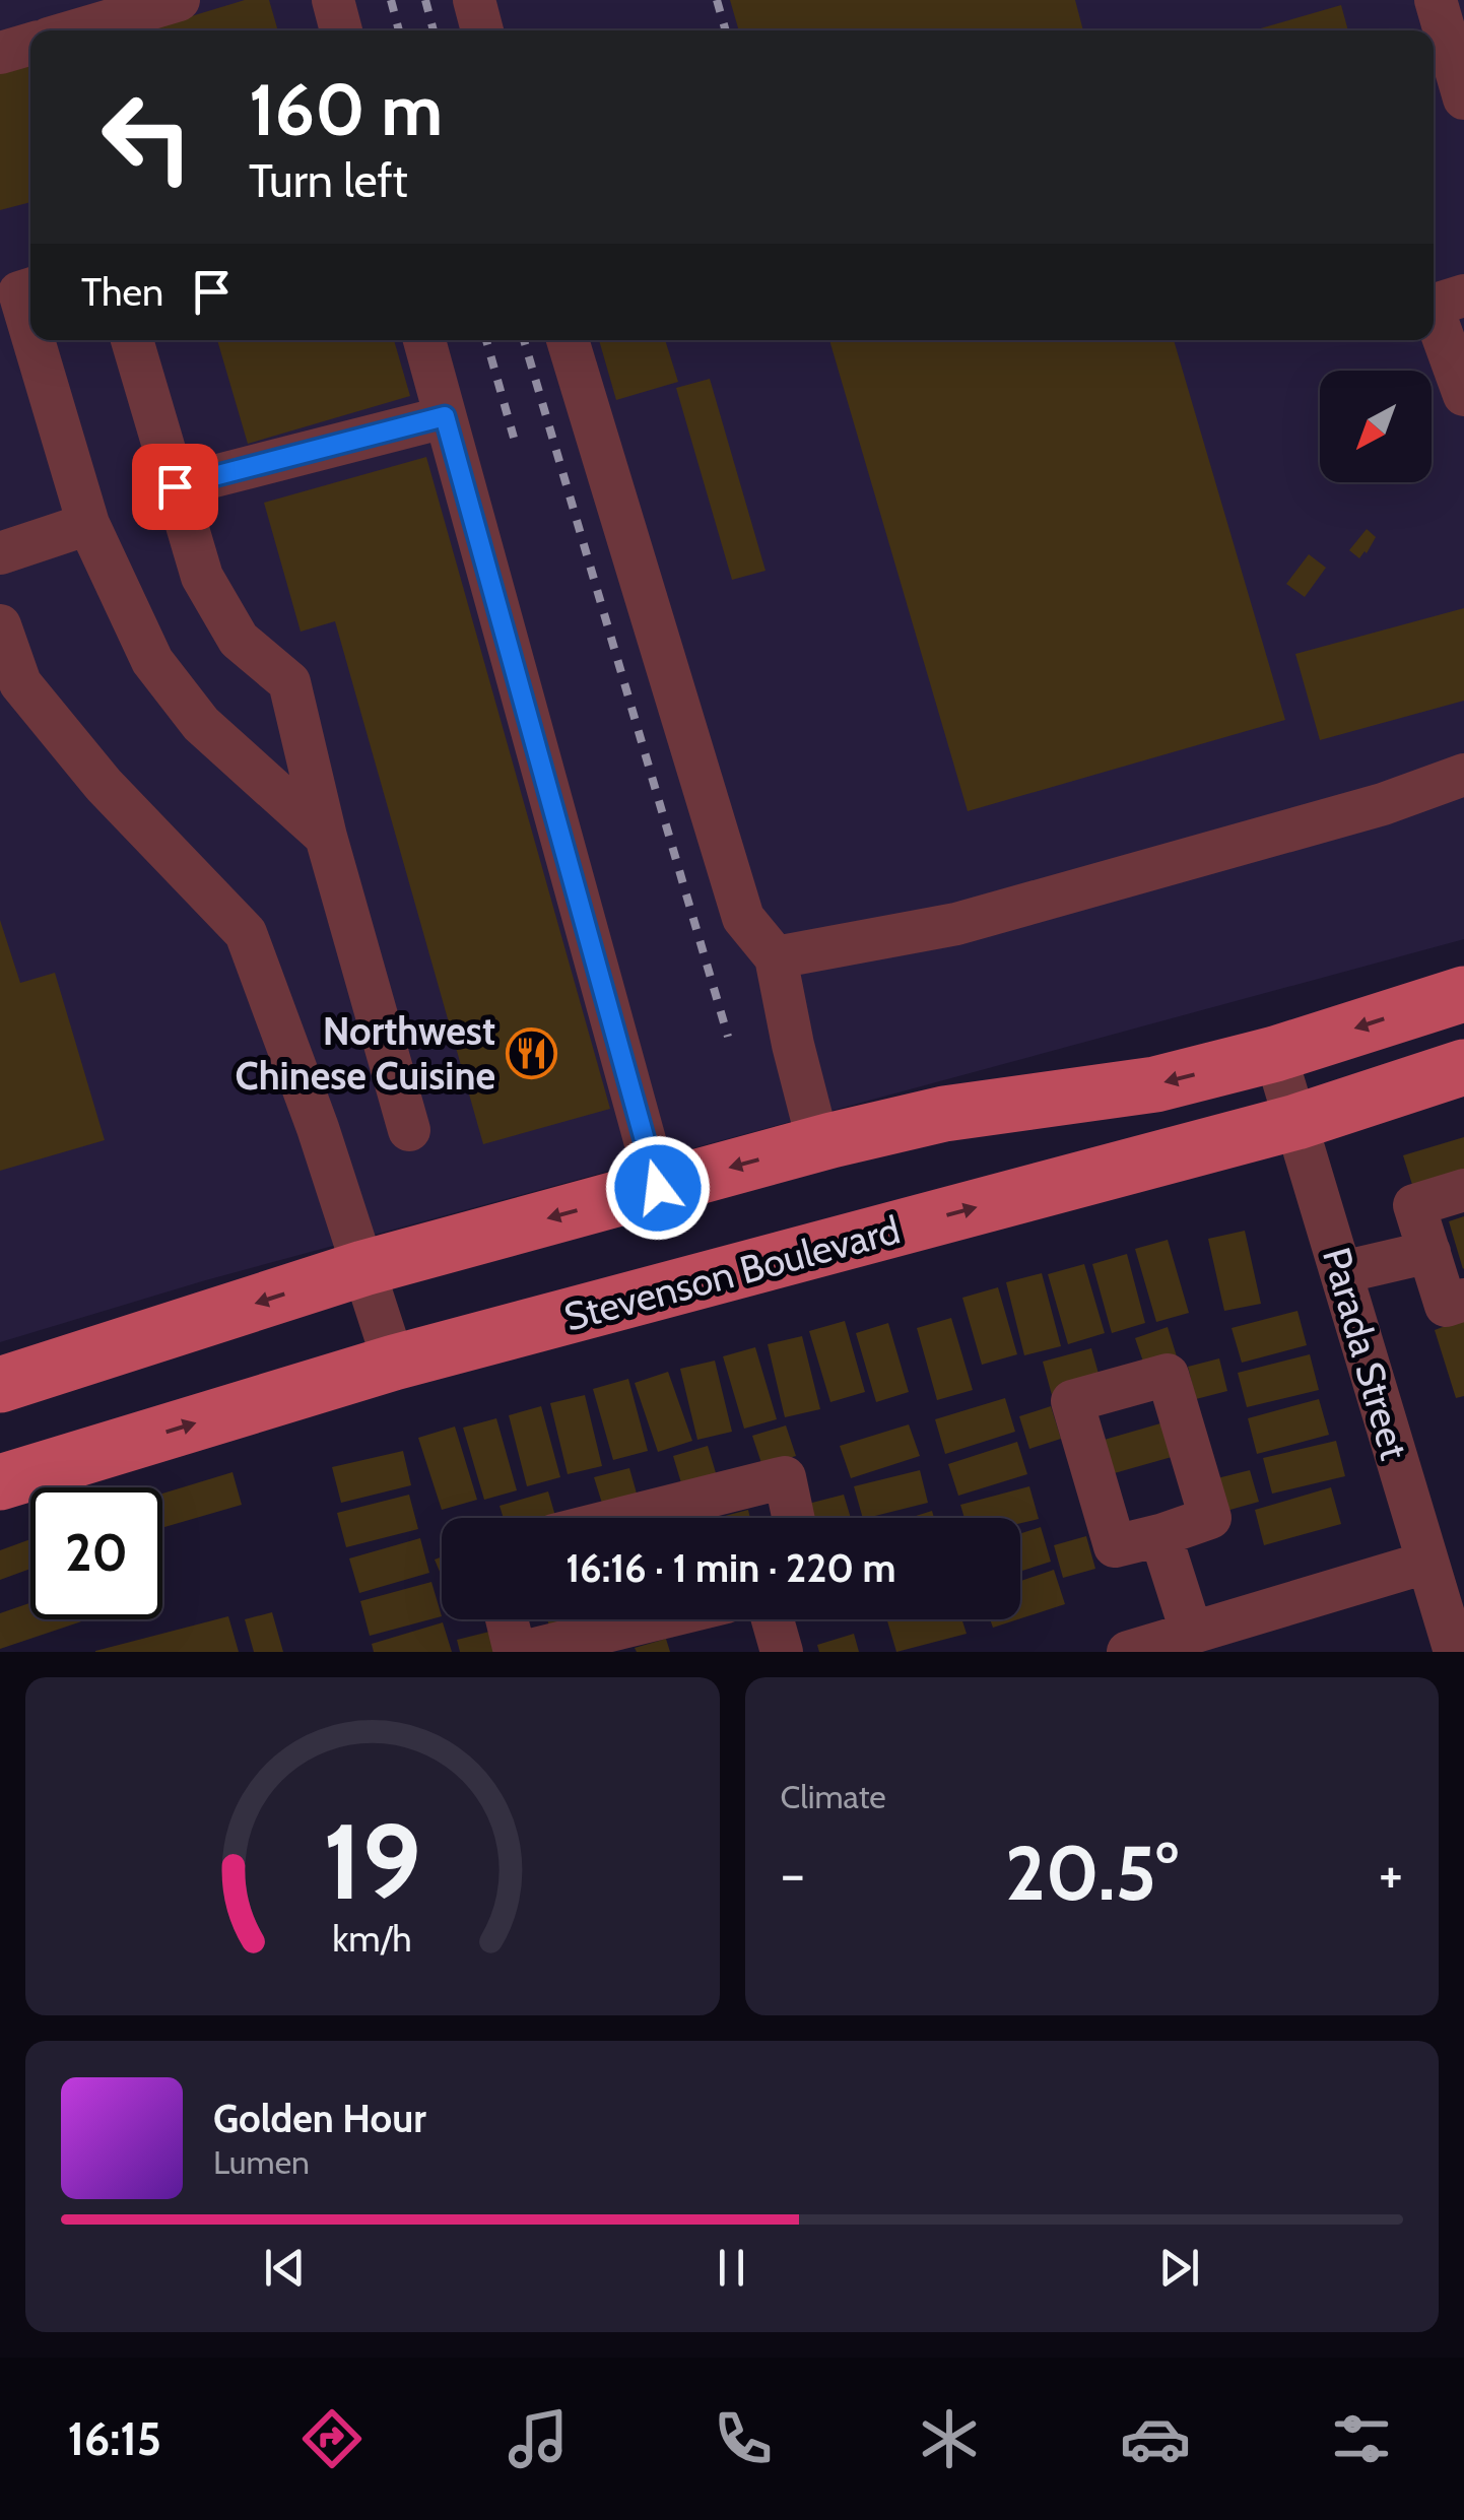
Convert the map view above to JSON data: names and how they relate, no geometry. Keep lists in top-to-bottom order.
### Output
{
  "streets": {
    "main road": ["Stevenson Boulevard"],
    "street": ["Parada Street"]
  },
  "crossings": [
    ["Stevenson Boulevard", "Parada Street"]
  ],
  "places": {
    "restaurant": ["Northwest Chinese Cuisine"]
  },
  "north": "bottom left",
  "page": {
    "turn": ["160 m", "Turn left"],
    "then": "Then",
    "limit": "20",
    "trip": "16:16 · 1 min · 220 m",
    "tile": "Climate",
    "heat": ["−", "20.5°", "+"],
    "song": ["Golden Hour", "Lumen"],
    "tabs": "16:15",
    "gauge": ["19", "km/h"]
  }
}
